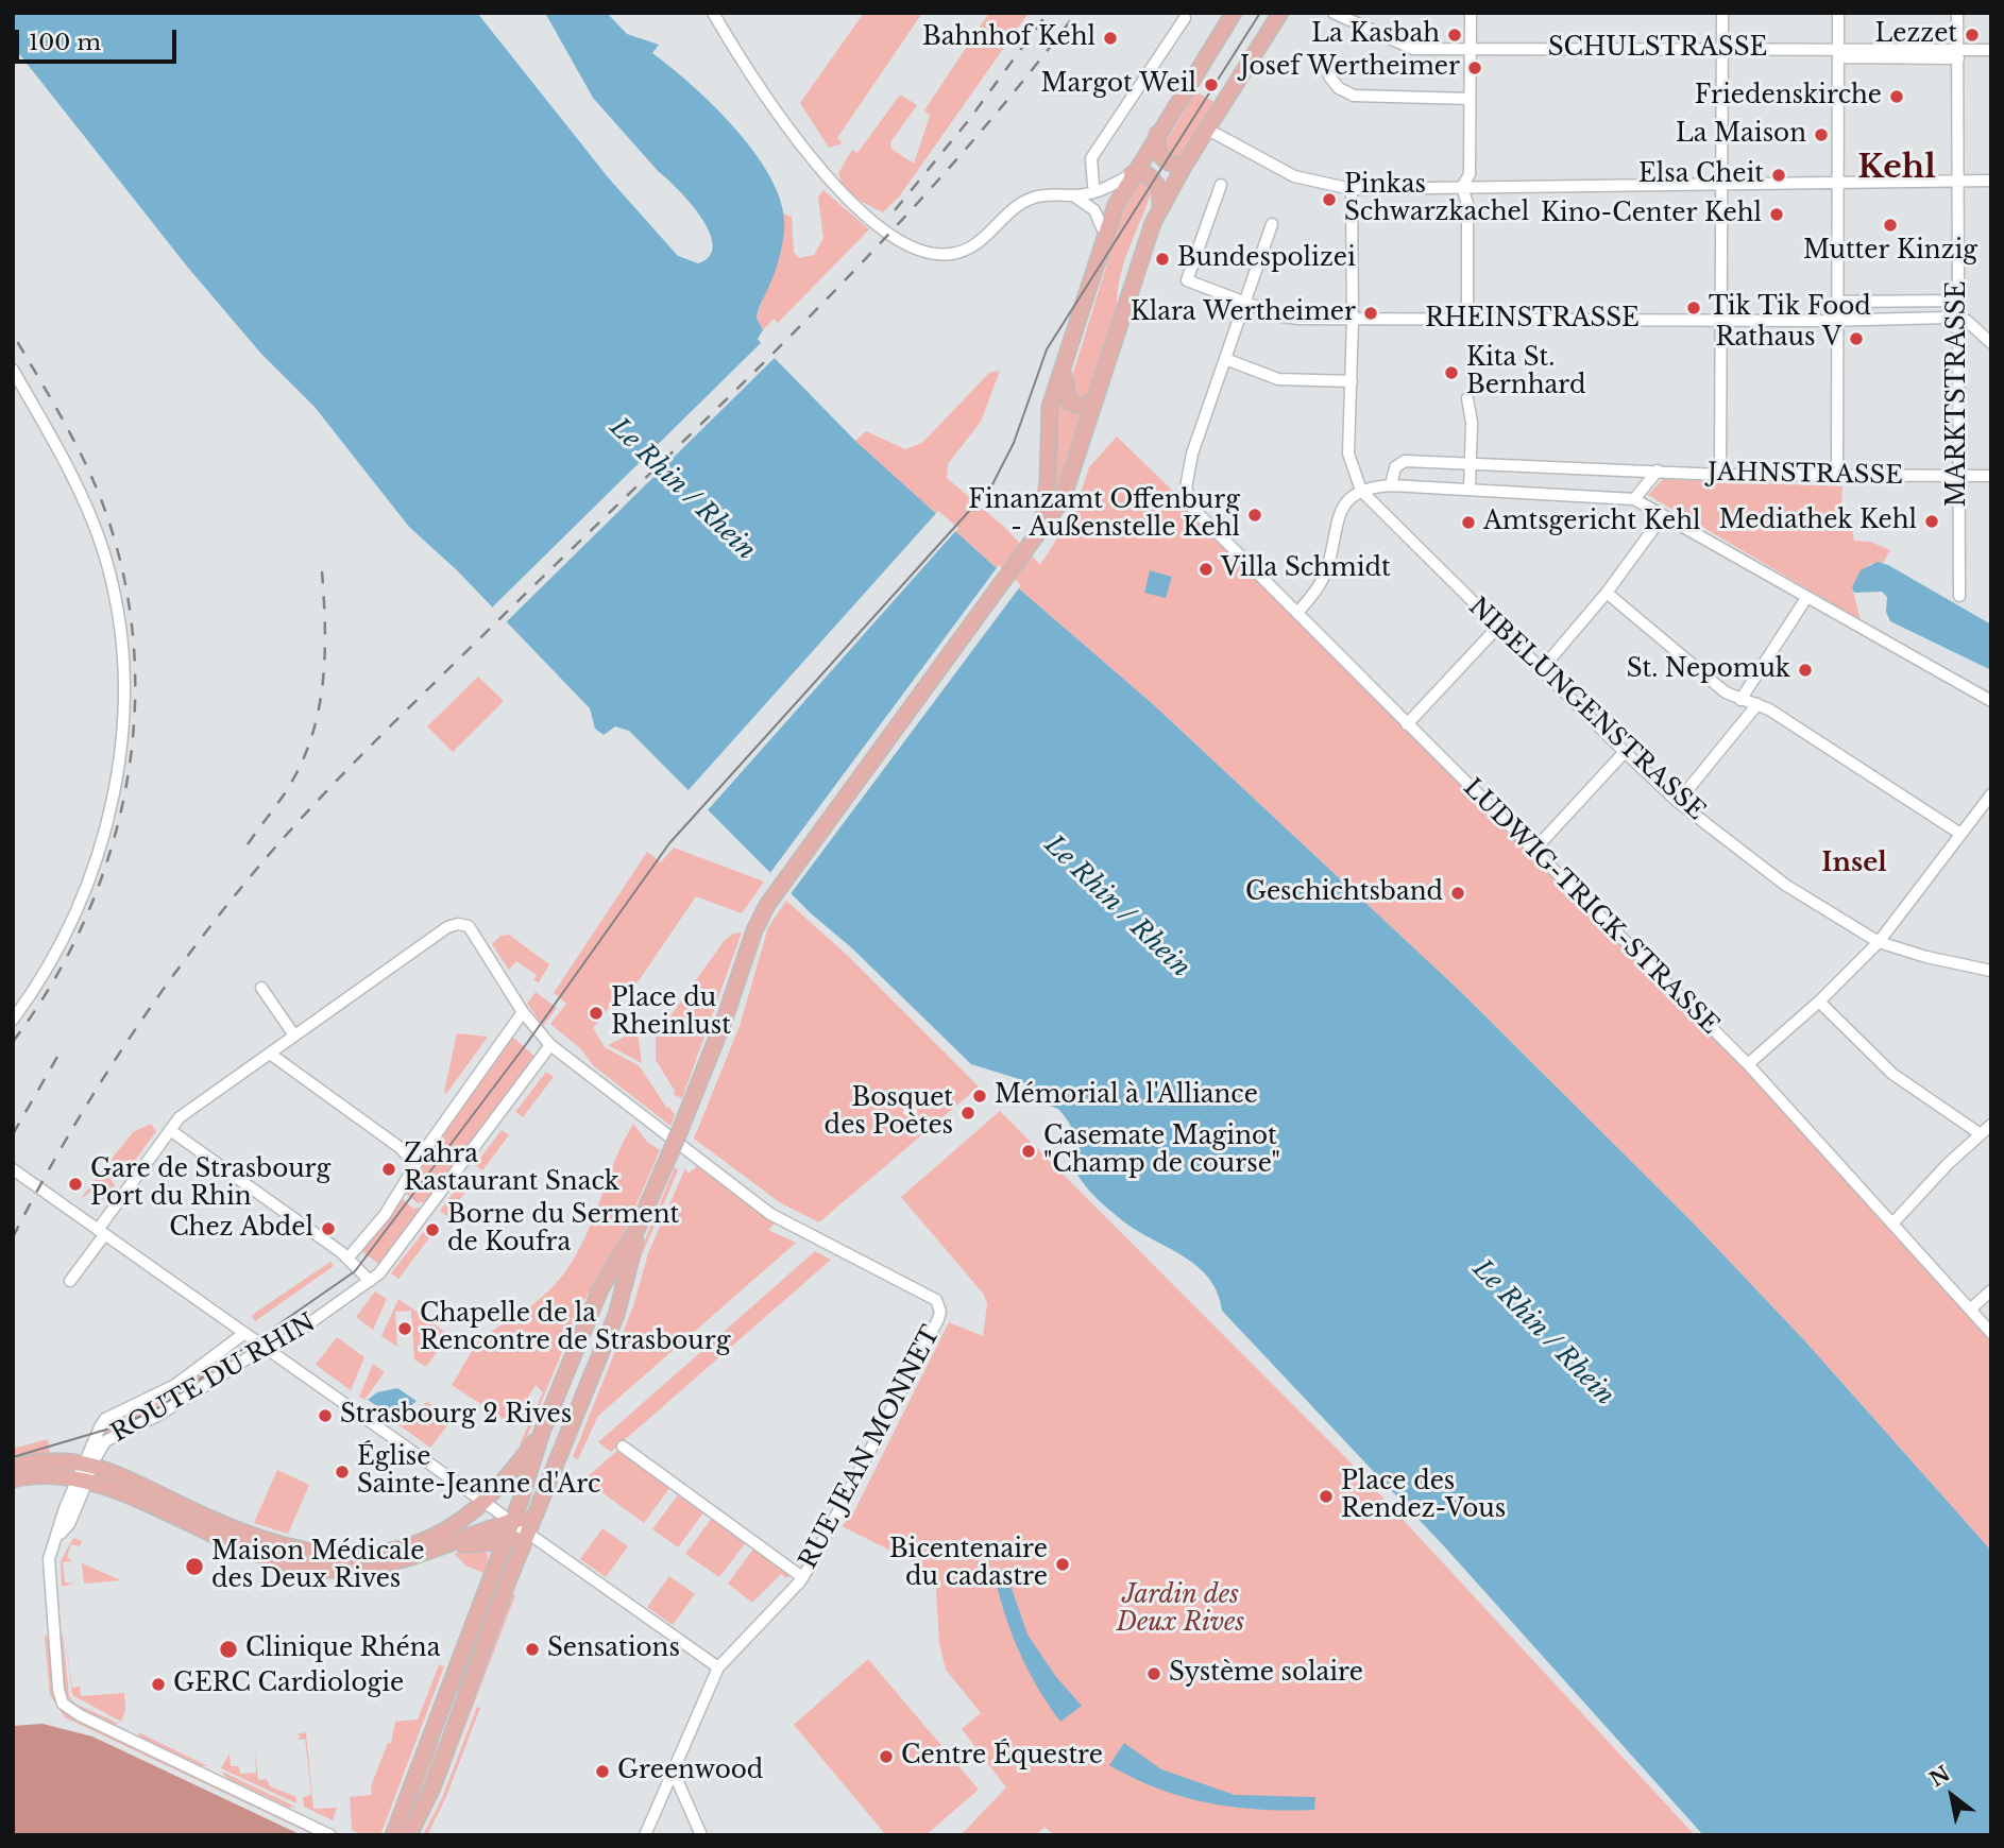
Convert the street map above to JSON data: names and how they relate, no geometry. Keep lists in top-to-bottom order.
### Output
{
  "streets": {
    "street": [
      "SCHULSTRASSE",
      "RHEINSTRASSE",
      "MARKTSTRASSE",
      "JAHNSTRASSE",
      "NIBELUNGENSTRASSE",
      "LUDWIG-TRICK-STRASSE",
      "ROUTE DU RHIN",
      "RUE JEAN MONNET"
    ]
  },
  "crossings": [
    ["SCHULSTRASSE", "MARKTSTRASSE"],
    ["RHEINSTRASSE", "MARKTSTRASSE"],
    ["MARKTSTRASSE", "JAHNSTRASSE"],
    ["ROUTE DU RHIN", "RUE JEAN MONNET"]
  ],
  "districts": ["Kehl", "Insel"],
  "water": ["Le Rhin / Rhein"],
  "parks": ["Jardin des Deux Rives"],
  "places": [
    "La Kasbah",
    "Lezzet",
    "Bahnhof Kehl",
    "Josef Wertheimer",
    "Margot Weil",
    "Friedenskirche",
    "La Maison",
    "Elsa Cheit",
    "Pinkas Schwarzkachel",
    "Kino-Center Kehl",
    "Mutter Kinzig",
    "Bundespolizei",
    "Tik Tik Food",
    "Klara Wertheimer",
    "Rathaus V",
    "Kita St. Bernhard",
    "Finanzamt Offenburg - Außenstelle Kehl",
    "Mediathek Kehl",
    "Amtsgericht Kehl",
    "Villa Schmidt",
    "St. Nepomuk",
    "Geschichtsband",
    "Place du Rheinlust",
    "Mémorial à l'Alliance",
    "Bosquet des Poètes",
    "Casemate Maginot \"Champ de course\"",
    "Zahra Rastaurant Snack",
    "Gare de Strasbourg Port du Rhin",
    "Chez Abdel",
    "Borne du Serment de Koufra",
    "Chapelle de la Rencontre de Strasbourg",
    "Strasbourg 2 Rives",
    "Église Sainte-Jeanne d'Arc",
    "Place des Rendez-Vous",
    "Bicentenaire du cadastre",
    "Maison Médicale des Deux Rives",
    "Clinique Rhéna",
    "Sensations",
    "Système solaire",
    "GERC Cardiologie",
    "Centre Équestre",
    "Greenwood"
  ],
  "scale_bar": "100 m",
  "north": "top left"
}
